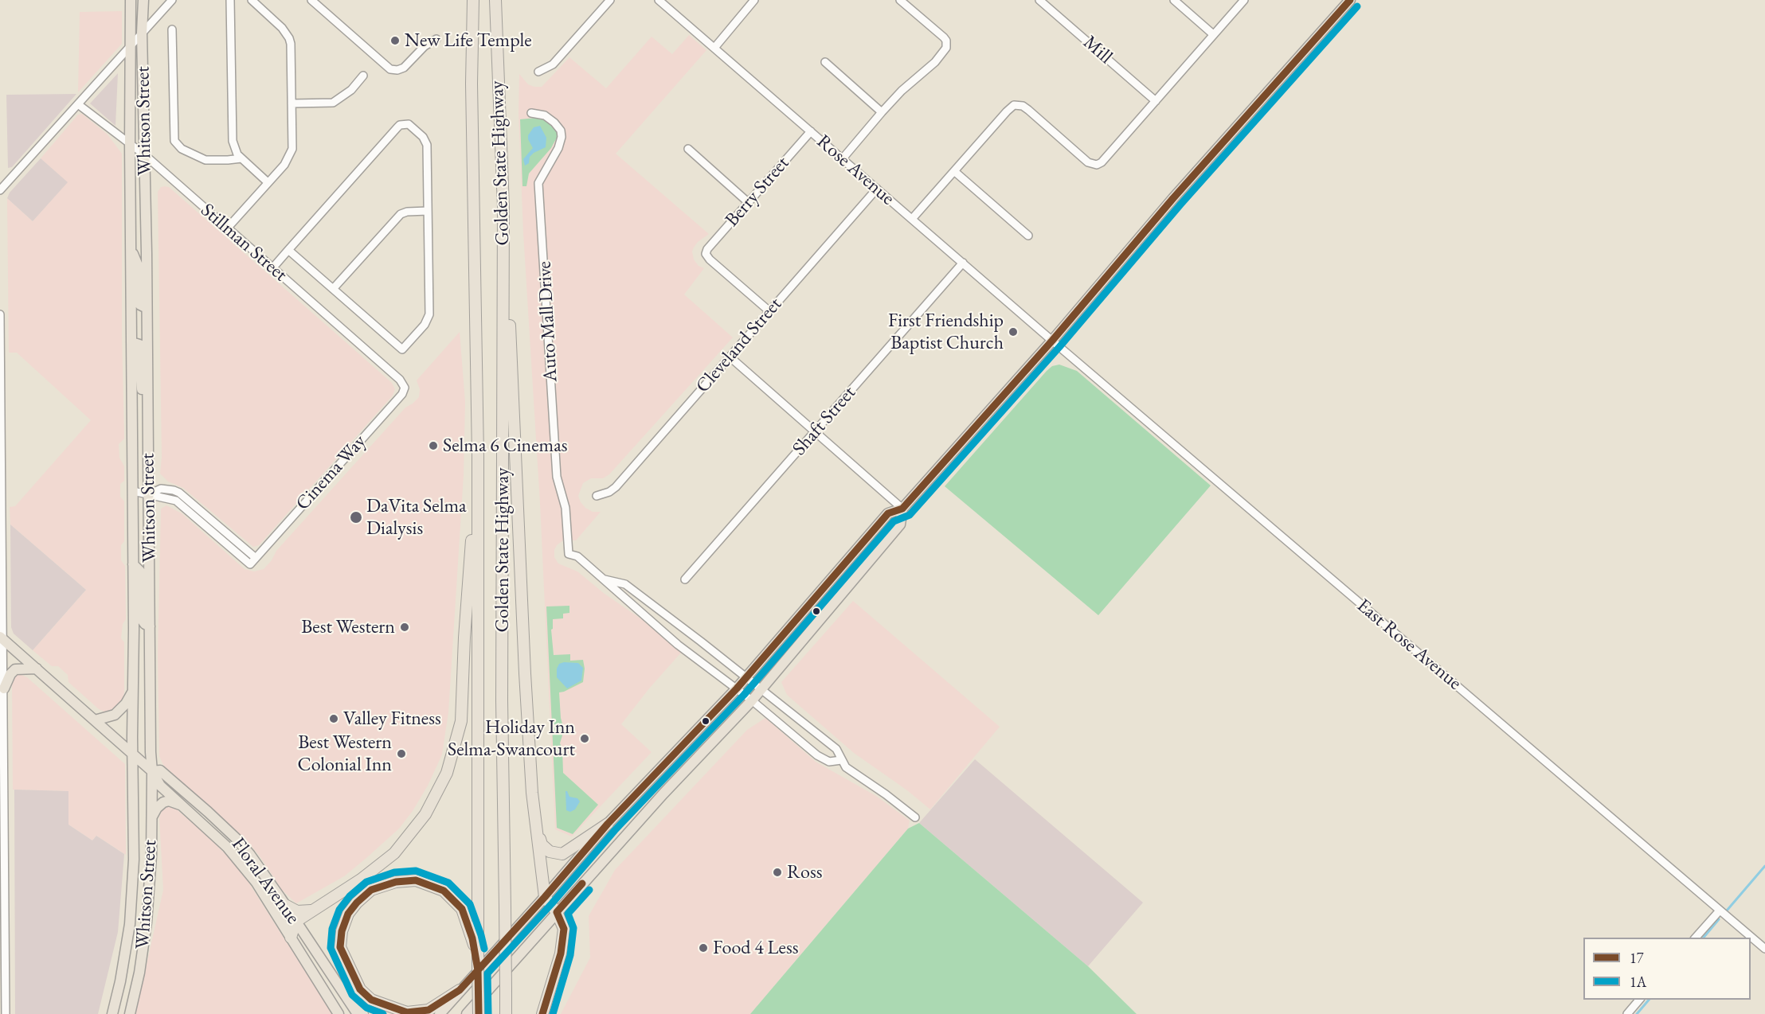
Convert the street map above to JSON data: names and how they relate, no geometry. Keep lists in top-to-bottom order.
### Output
{
  "streets": {
    "highway": ["Golden State Highway"],
    "main road": ["Whitson Street", "Floral Avenue"],
    "street": [
      "Mill",
      "Rose Avenue",
      "Berry Street",
      "Stillman Street",
      "Auto Mall Drive",
      "Cleveland Street",
      "Shaft Street",
      "Cinema Way",
      "East Rose Avenue"
    ]
  },
  "crossings": [
    ["Whitson Street", "Stillman Street"],
    ["Whitson Street", "Cinema Way"],
    ["Whitson Street", "Floral Avenue"],
    ["Rose Avenue", "Berry Street"],
    ["Rose Avenue", "Cleveland Street"],
    ["Rose Avenue", "Shaft Street"],
    ["Rose Avenue", "East Rose Avenue"],
    ["Berry Street", "Cleveland Street"],
    ["Stillman Street", "Cinema Way"]
  ],
  "places": [
    "New Life Temple",
    "First Friendship Baptist Church",
    "Selma 6 Cinemas",
    "DaVita Selma Dialysis",
    "Best Western",
    "Valley Fitness",
    "Holiday Inn Selma-Swancourt",
    "Best Western Colonial Inn",
    "Ross",
    "Food 4 Less"
  ],
  "lines": ["transit line 17", "transit line 1A"],
  "legend": ["17", "1A"]
}
